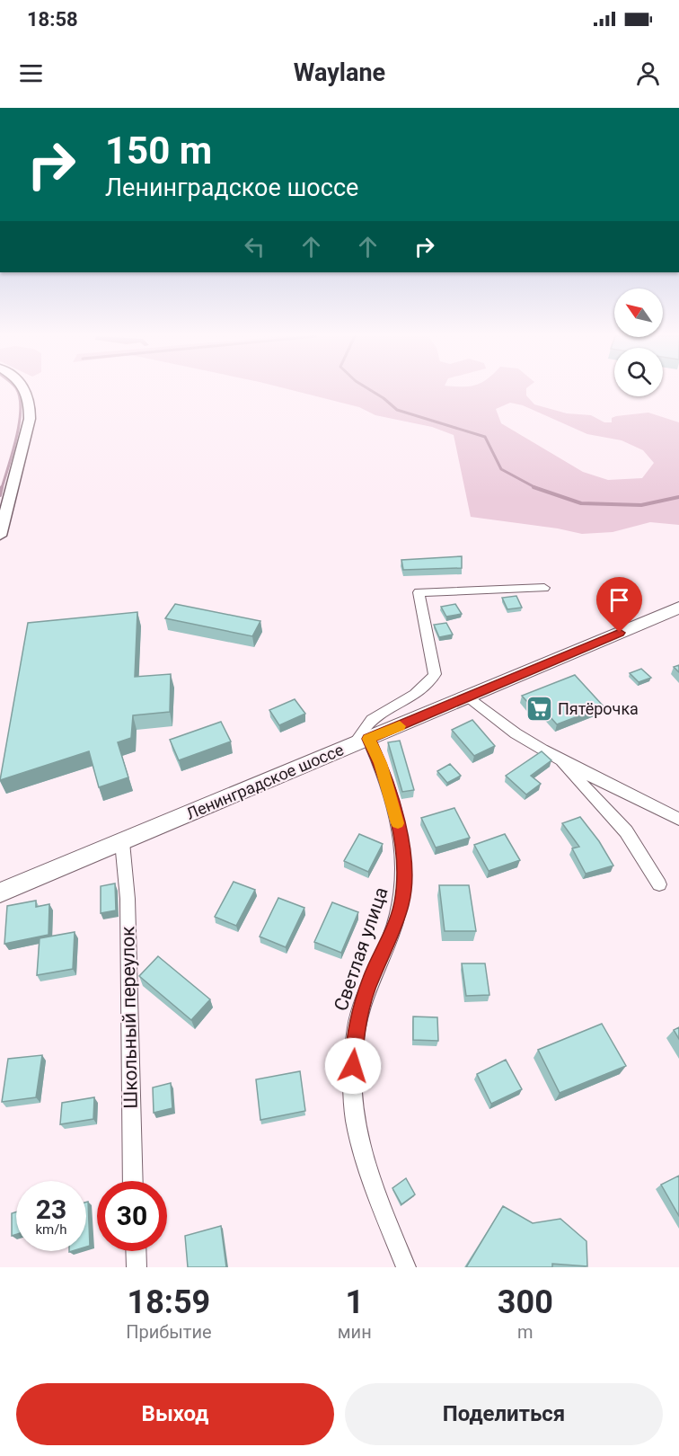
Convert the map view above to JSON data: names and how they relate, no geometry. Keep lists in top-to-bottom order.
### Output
{
  "streets": {
    "main road": ["Ленинградское шоссе"],
    "street": ["Светлая улица", "Школьный переулок"]
  },
  "crossings": [
    ["Ленинградское шоссе", "Светлая улица"],
    ["Ленинградское шоссе", "Школьный переулок"]
  ],
  "places": {
    "supermarket": ["Пятёрочка"]
  },
  "north": "top left",
  "page": {
    "status": "18:58",
    "header": "Waylane",
    "turn": ["150 m", "Ленинградское шоссе"],
    "speed": "23 km/h",
    "limit": "30",
    "eta": [
      "18:59",
      "Прибытие",
      "1",
      "мин",
      "300",
      "m"
    ],
    "buttons": ["Выход", "Поделиться"]
  }
}
